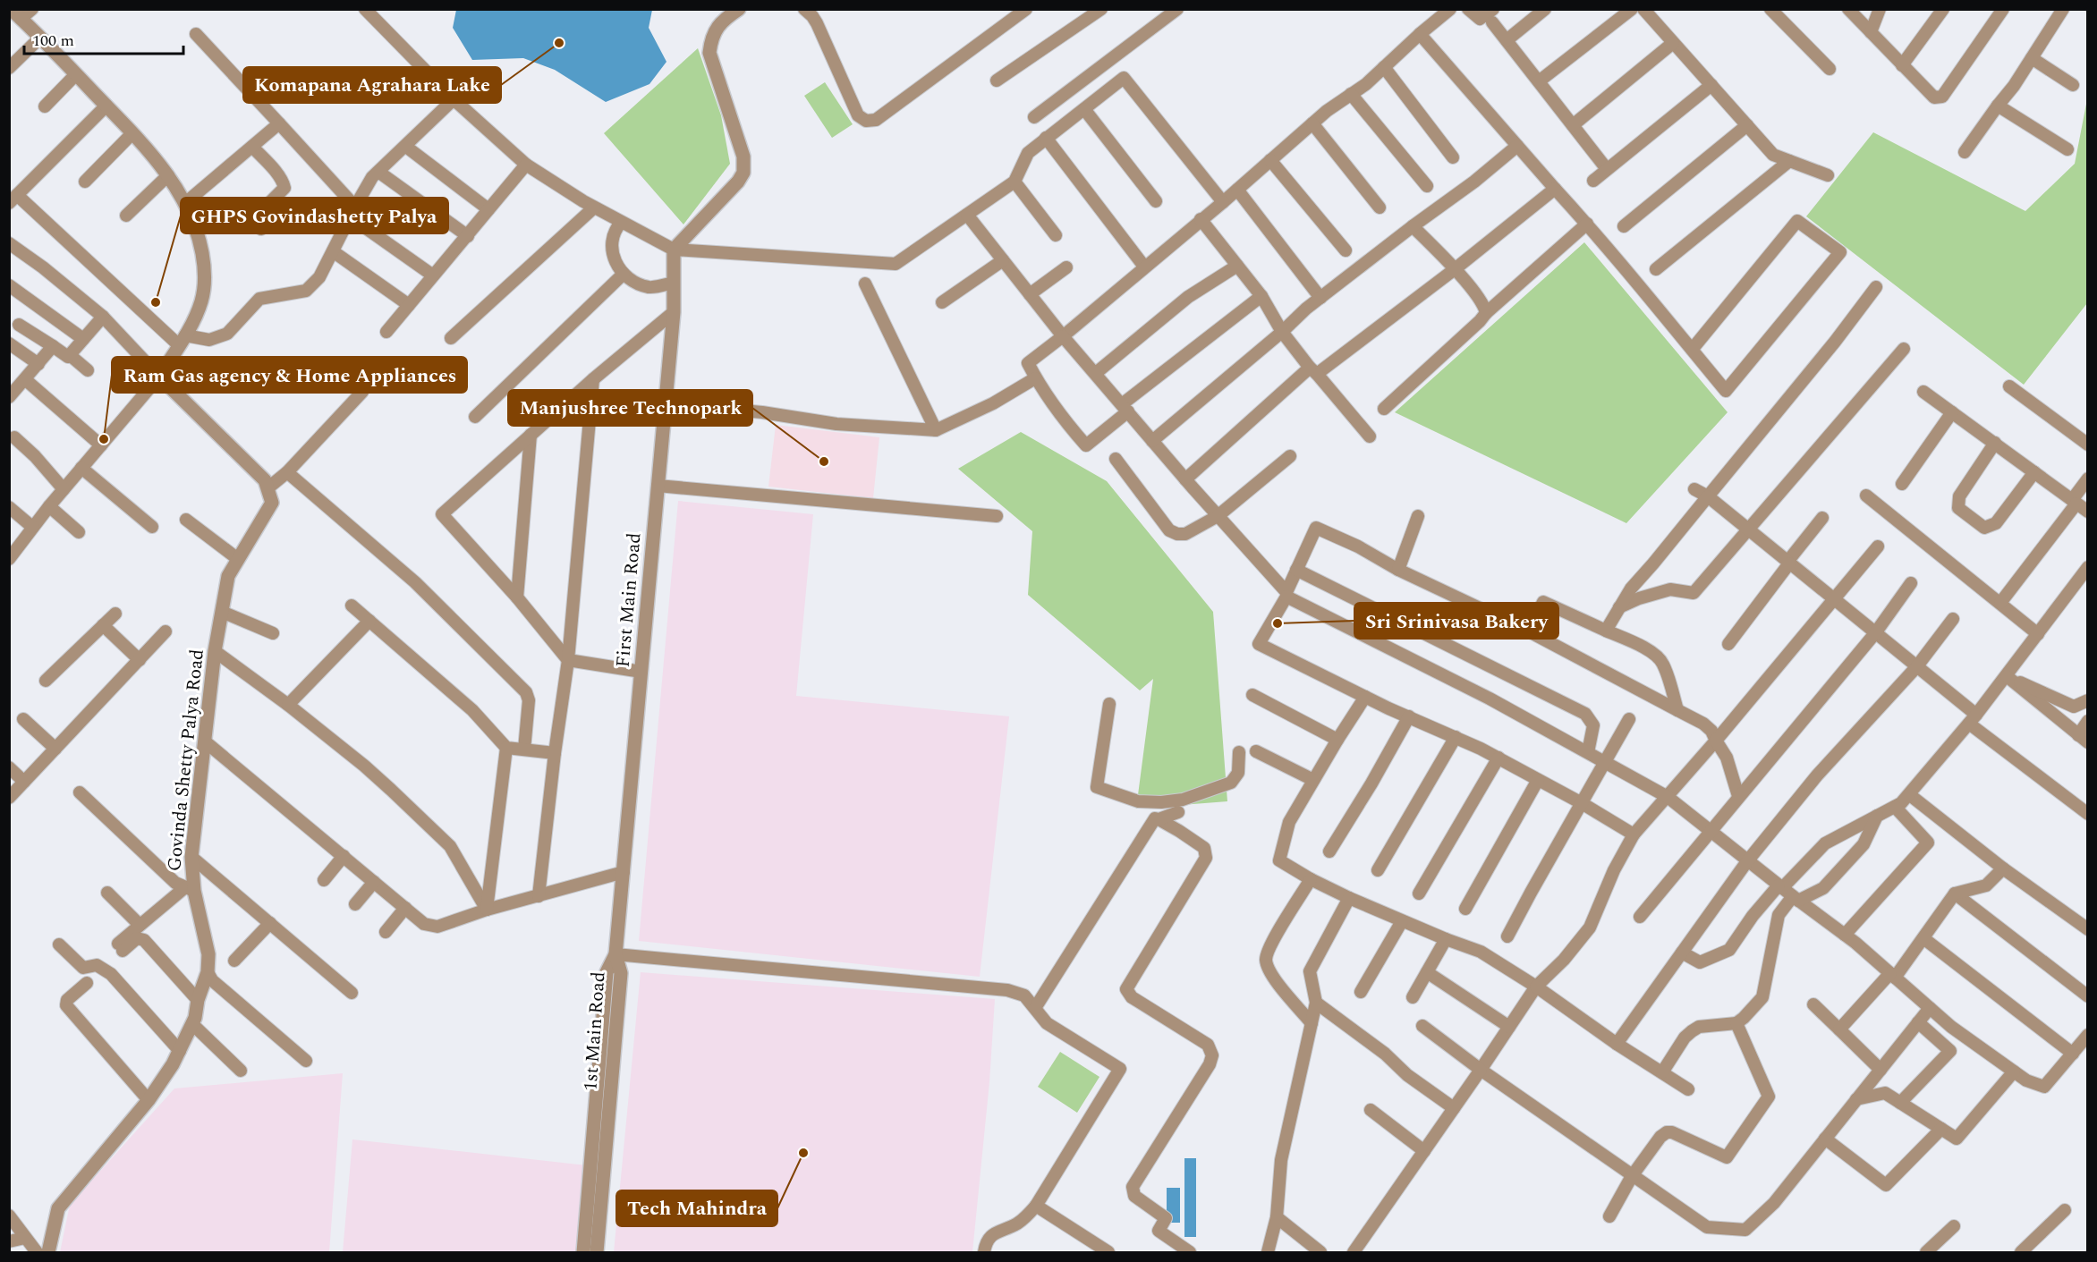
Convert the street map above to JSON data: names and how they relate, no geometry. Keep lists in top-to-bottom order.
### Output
{
  "streets": {
    "street": ["First Main Road", "Govinda Shetty Palya Road", "1st Main Road"]
  },
  "crossings": [
    ["First Main Road", "1st Main Road"]
  ],
  "places": [
    "Komapana Agrahara Lake",
    "GHPS Govindashetty Palya",
    "Ram Gas agency & Home Appliances",
    "Manjushree Technopark",
    "Sri Srinivasa Bakery",
    "Tech Mahindra"
  ],
  "scale_bar": "100 m"
}
